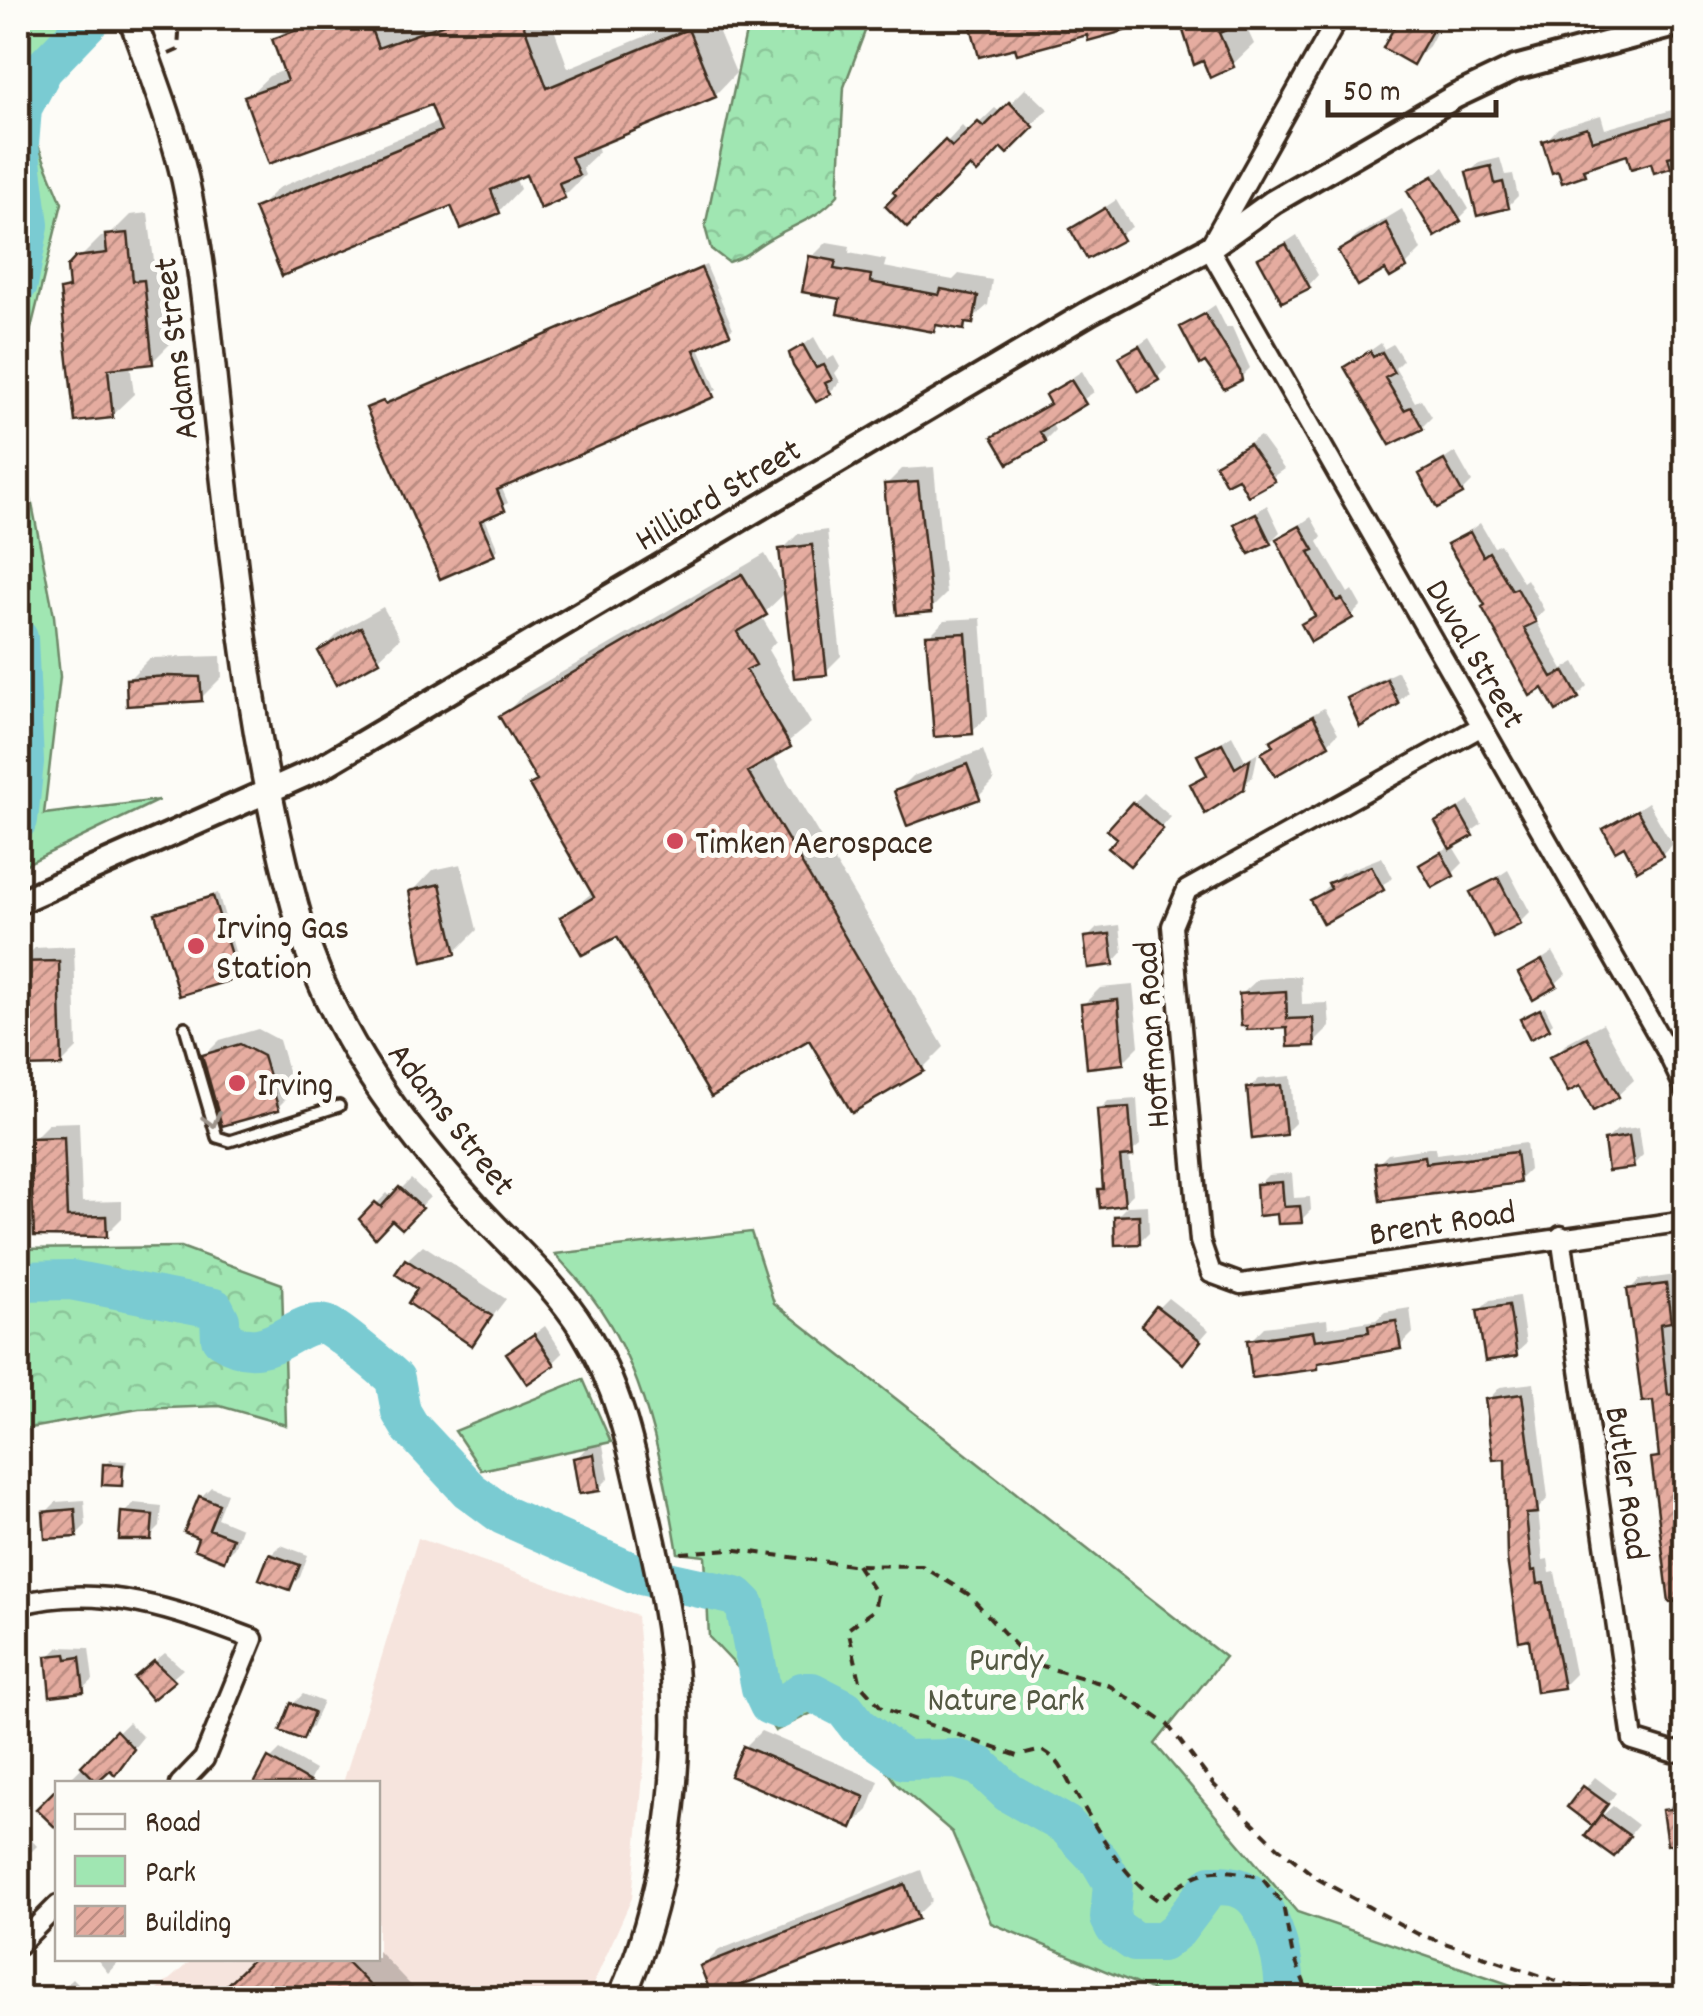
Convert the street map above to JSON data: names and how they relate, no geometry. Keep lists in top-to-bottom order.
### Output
{
  "streets": {
    "main road": ["Adams Street"],
    "street": [
      "Hilliard Street",
      "Duval Street",
      "Hoffman Road",
      "Brent Road",
      "Butler Road"
    ]
  },
  "crossings": [
    ["Adams Street", "Hilliard Street"],
    ["Hilliard Street", "Duval Street"],
    ["Duval Street", "Hoffman Road"],
    ["Hoffman Road", "Brent Road"],
    ["Brent Road", "Butler Road"]
  ],
  "parks": ["Purdy Nature Park"],
  "places": ["Timken Aerospace", "Irving Gas Station", "Irving"],
  "legend": ["Road", "Park", "Building"],
  "scale_bar": "50 m"
}
